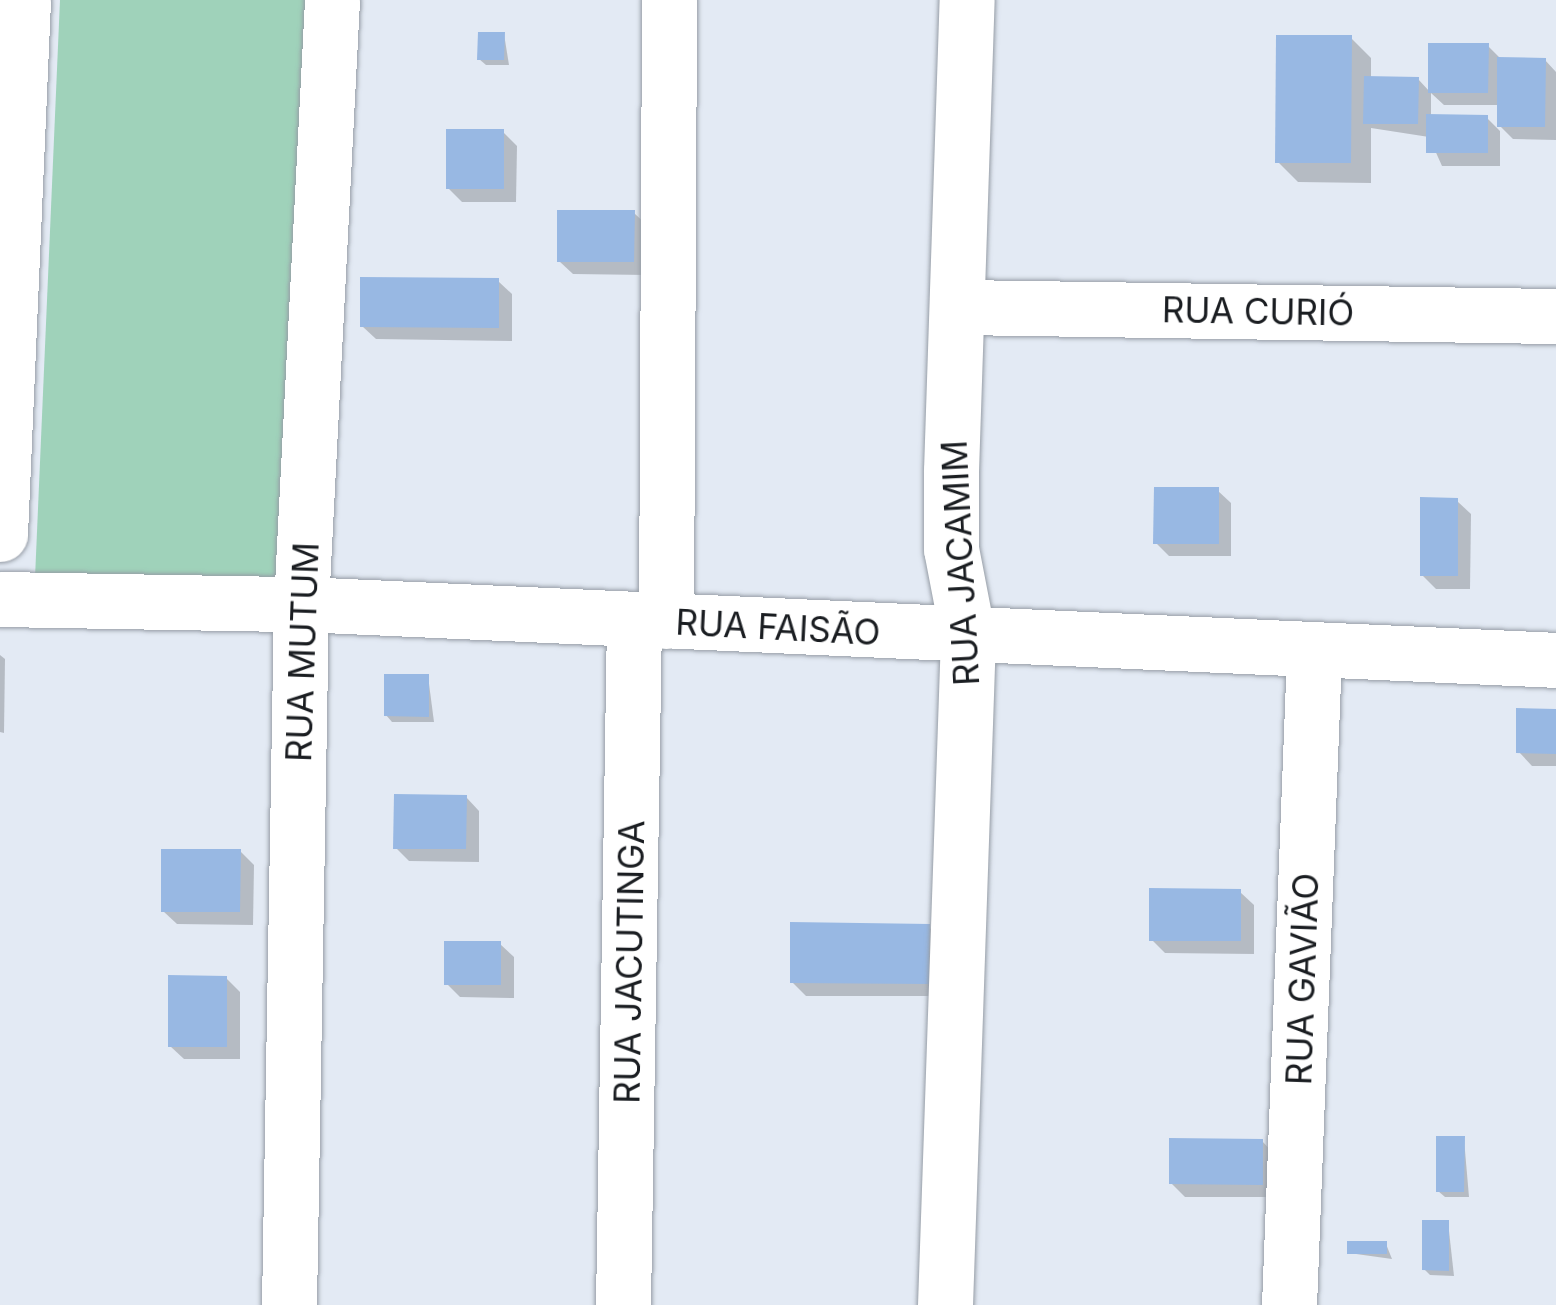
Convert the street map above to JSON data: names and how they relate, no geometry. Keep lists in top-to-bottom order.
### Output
{
  "streets": {
    "street": [
      "RUA CURIÓ",
      "RUA JACAMIM",
      "RUA FAISÃO",
      "RUA MUTUM",
      "RUA JACUTINGA",
      "RUA GAVIÃO"
    ]
  },
  "crossings": [
    ["RUA CURIÓ", "RUA JACAMIM"],
    ["RUA JACAMIM", "RUA FAISÃO"],
    ["RUA FAISÃO", "RUA MUTUM"],
    ["RUA FAISÃO", "RUA JACUTINGA"],
    ["RUA FAISÃO", "RUA GAVIÃO"]
  ]
}
